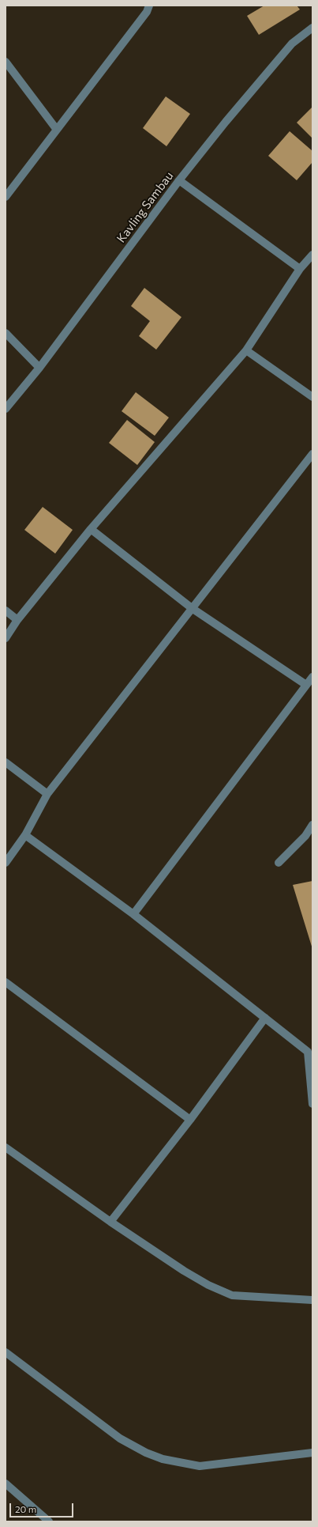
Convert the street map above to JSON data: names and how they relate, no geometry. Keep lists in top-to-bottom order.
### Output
{
  "streets": {
    "street": ["Kavling Sambau"]
  },
  "scale_bar": "20 m"
}
